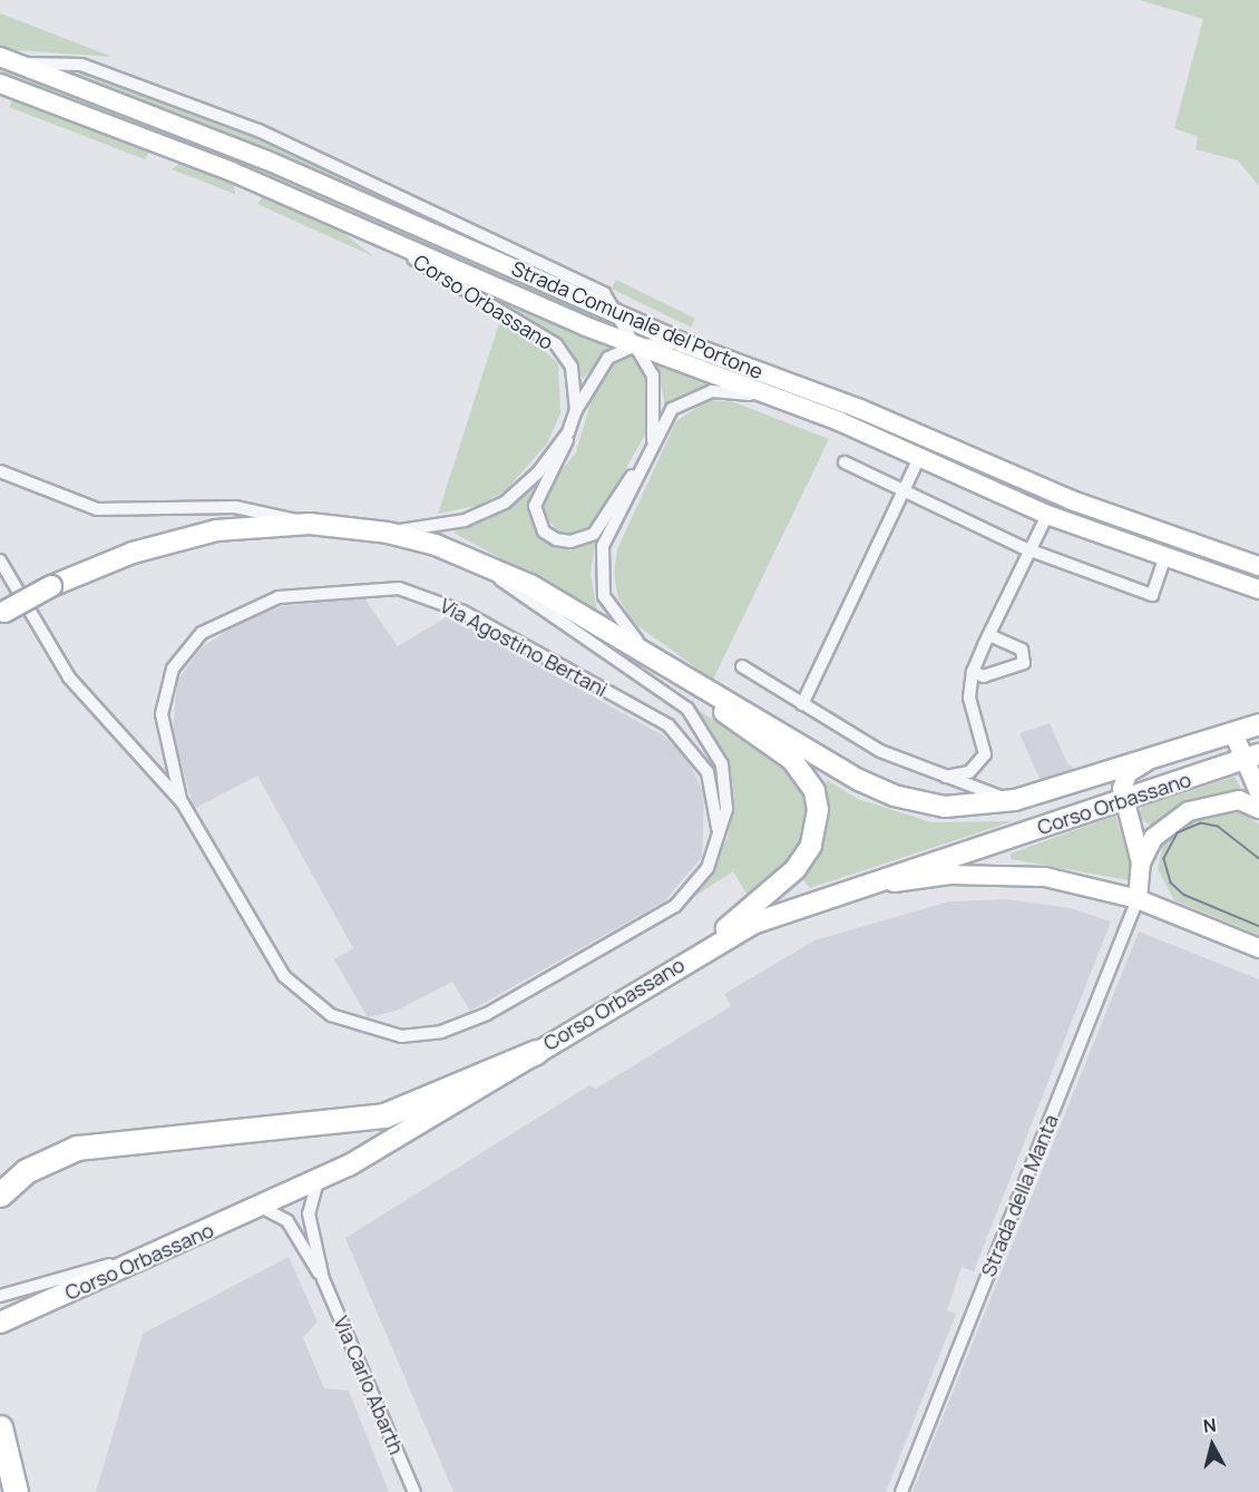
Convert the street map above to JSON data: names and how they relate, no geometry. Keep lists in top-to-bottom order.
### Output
{
  "streets": {
    "main road": ["Corso Orbassano"],
    "street": [
      "Strada Comunale del Portone",
      "Via Agostino Bertani",
      "Strada della Manta",
      "Via Carlo Abarth"
    ]
  },
  "crossings": [
    ["Corso Orbassano", "Strada Comunale del Portone"],
    ["Corso Orbassano", "Via Agostino Bertani"],
    ["Corso Orbassano", "Via Carlo Abarth"]
  ],
  "north": "top"
}
